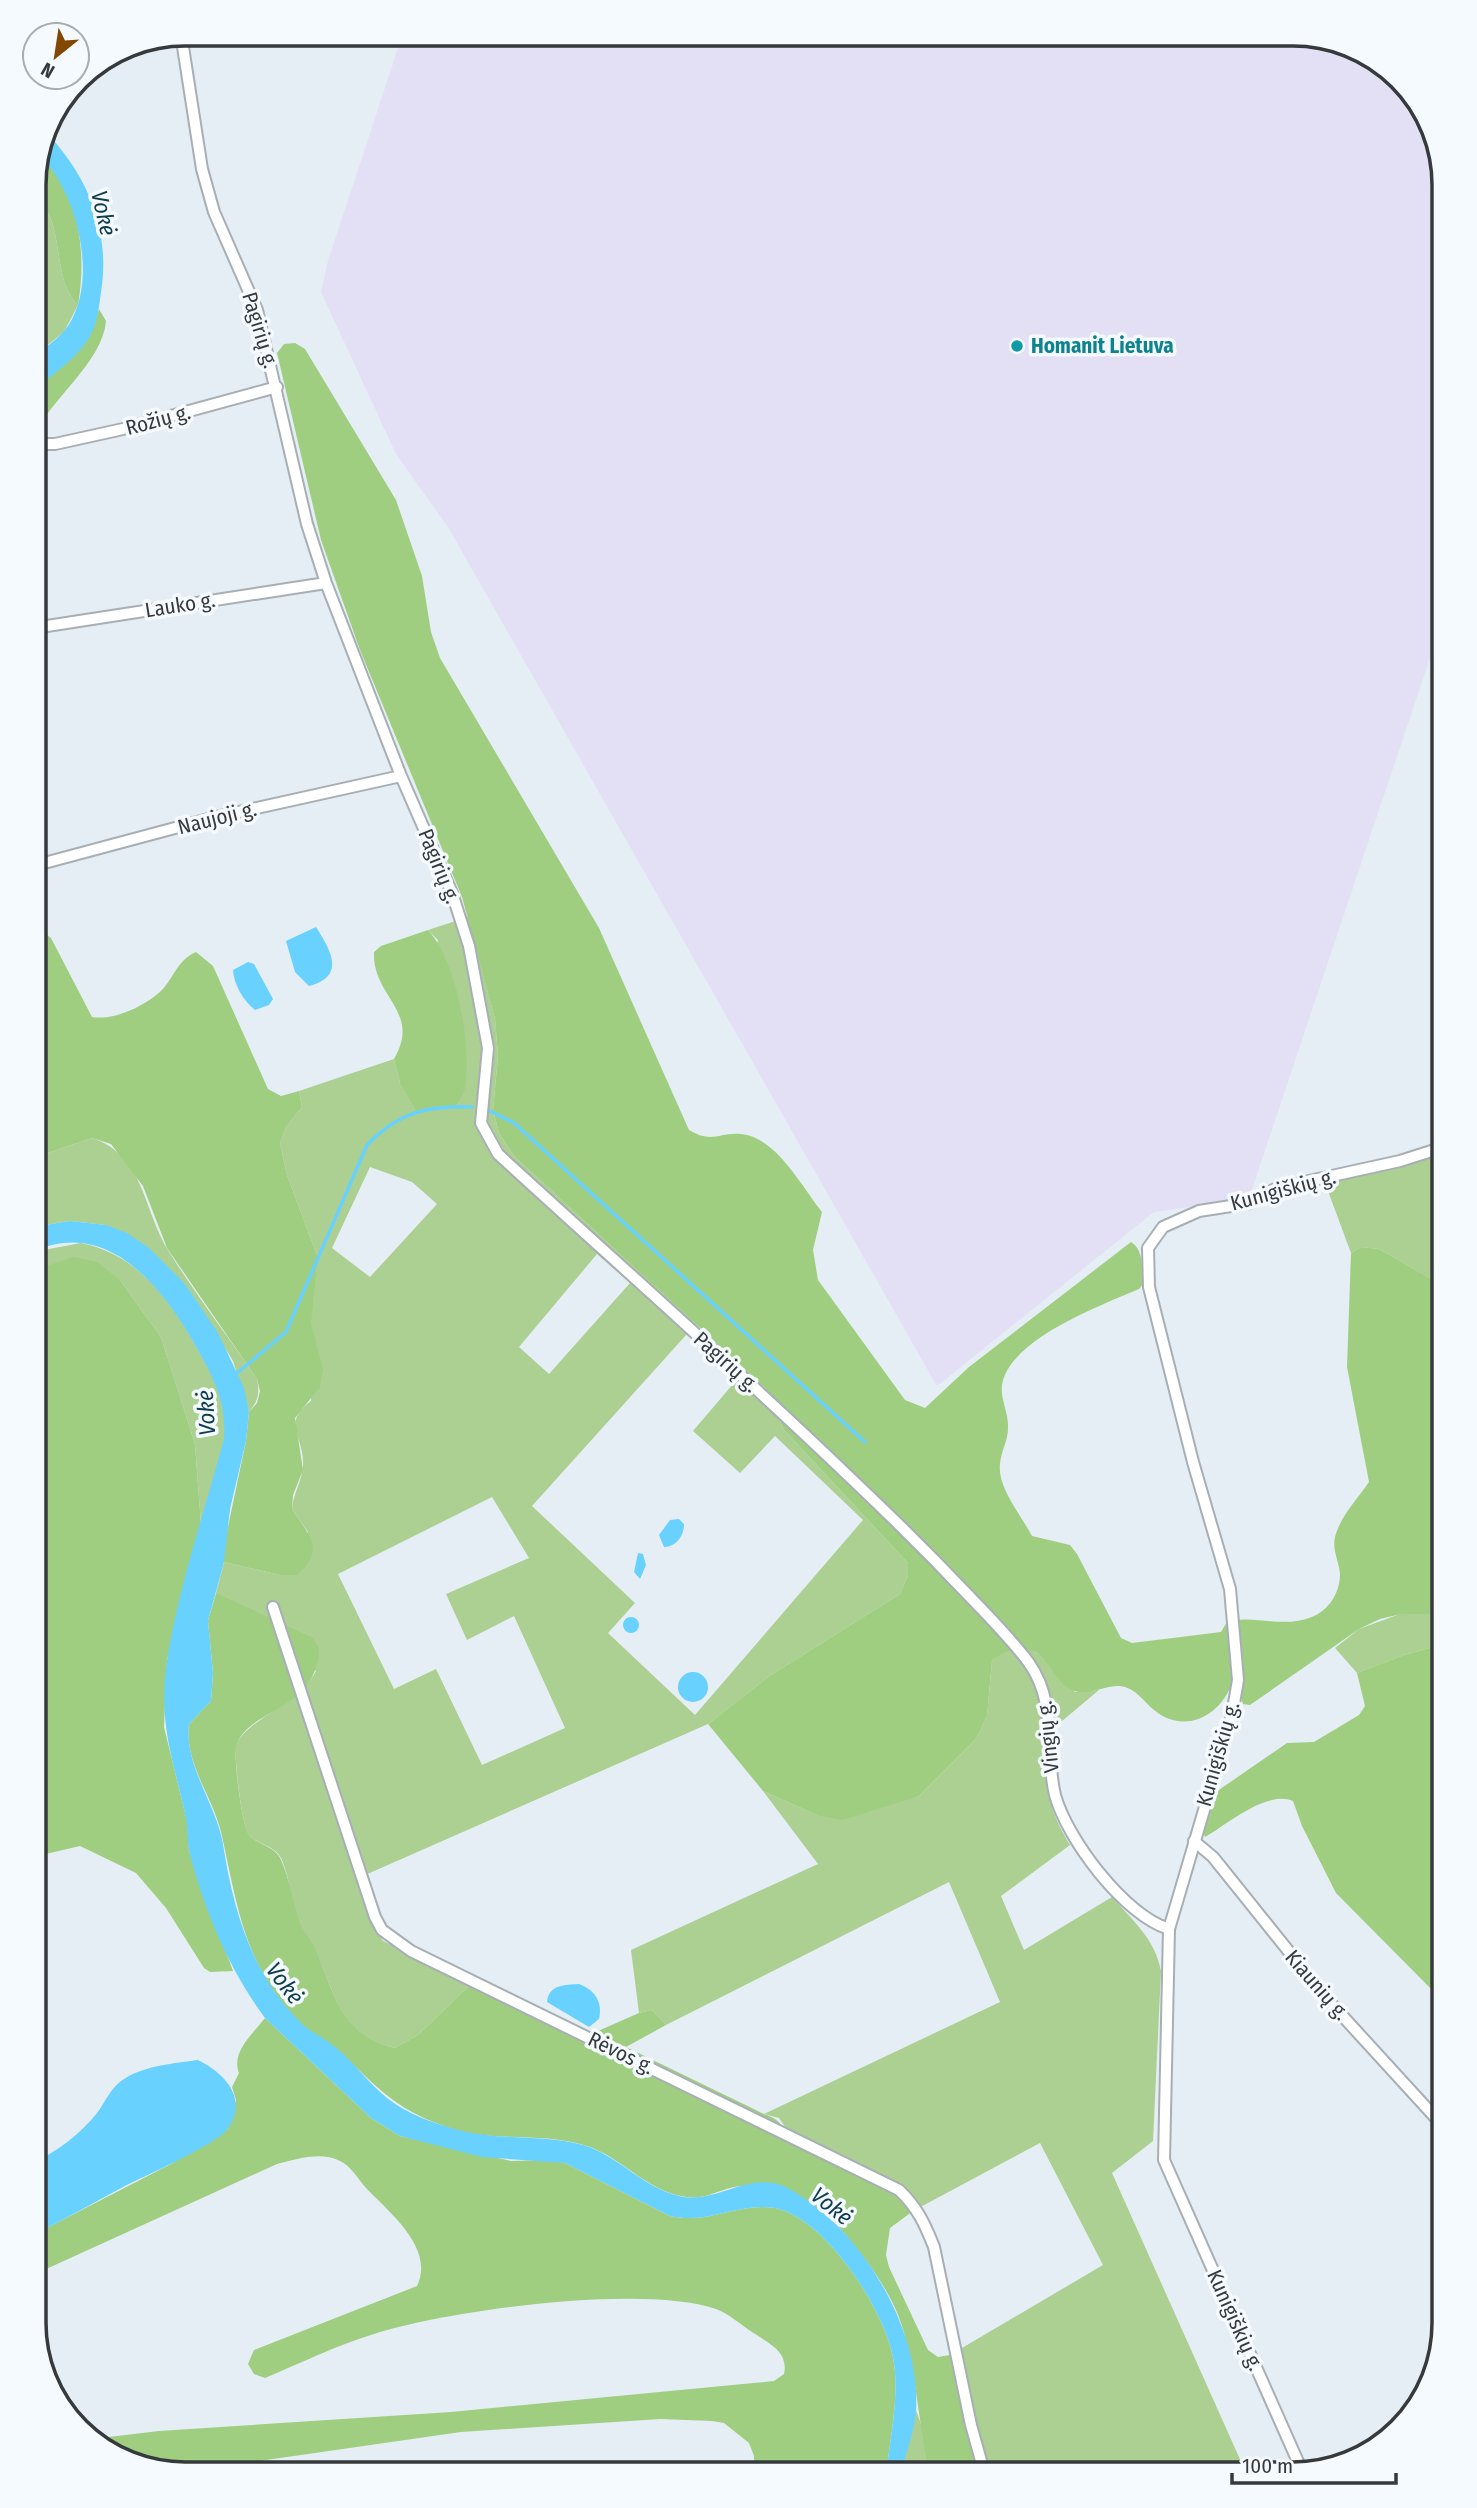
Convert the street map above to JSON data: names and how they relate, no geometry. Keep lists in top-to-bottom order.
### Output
{
  "streets": {
    "street": [
      "Pagirių g.",
      "Rožių g.",
      "Lauko g.",
      "Naujoji g.",
      "Kunigiškių g.",
      "Vingių g.",
      "Kiaunių g.",
      "Rėvos g."
    ]
  },
  "crossings": [
    ["Pagirių g.", "Rožių g."],
    ["Pagirių g.", "Lauko g."],
    ["Pagirių g.", "Naujoji g."],
    ["Pagirių g.", "Vingių g."],
    ["Kunigiškių g.", "Vingių g."],
    ["Kunigiškių g.", "Kiaunių g."]
  ],
  "water": ["Vokė"],
  "places": ["Homanit Lietuva"],
  "scale_bar": "100 m",
  "north": "bottom left"
}
